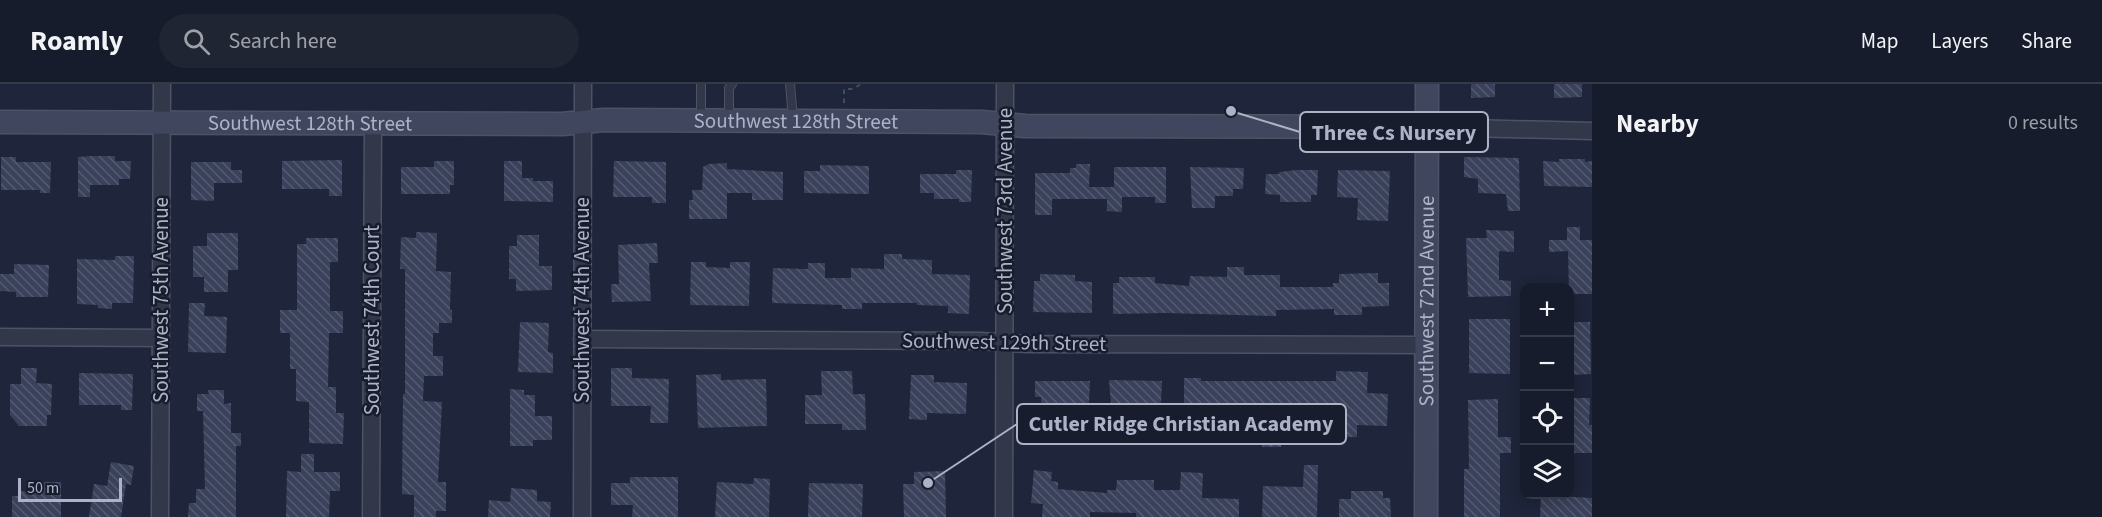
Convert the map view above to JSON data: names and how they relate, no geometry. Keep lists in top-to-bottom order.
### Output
{
  "streets": {
    "street": [
      "Southwest 128th Street",
      "Southwest 73rd Avenue",
      "Southwest 75th Avenue",
      "Southwest 74th Avenue",
      "Southwest 72nd Avenue",
      "Southwest 74th Court",
      "Southwest 129th Street"
    ]
  },
  "crossings": [
    ["Southwest 128th Street", "Southwest 73rd Avenue"],
    ["Southwest 128th Street", "Southwest 75th Avenue"],
    ["Southwest 128th Street", "Southwest 74th Avenue"],
    ["Southwest 128th Street", "Southwest 72nd Avenue"],
    ["Southwest 128th Street", "Southwest 74th Court"],
    ["Southwest 73rd Avenue", "Southwest 129th Street"],
    ["Southwest 74th Avenue", "Southwest 129th Street"],
    ["Southwest 72nd Avenue", "Southwest 129th Street"]
  ],
  "places": ["Three Cs Nursery", "Cutler Ridge Christian Academy"],
  "scale_bar": "50 m",
  "page": {
    "header": "Roamly",
    "search": "Search here",
    "nav": ["Map", "Layers", "Share"],
    "heading": ["Nearby", "0 results"],
    "map_buttons": ["+", "−"],
    "scale": "50 m"
  }
}
